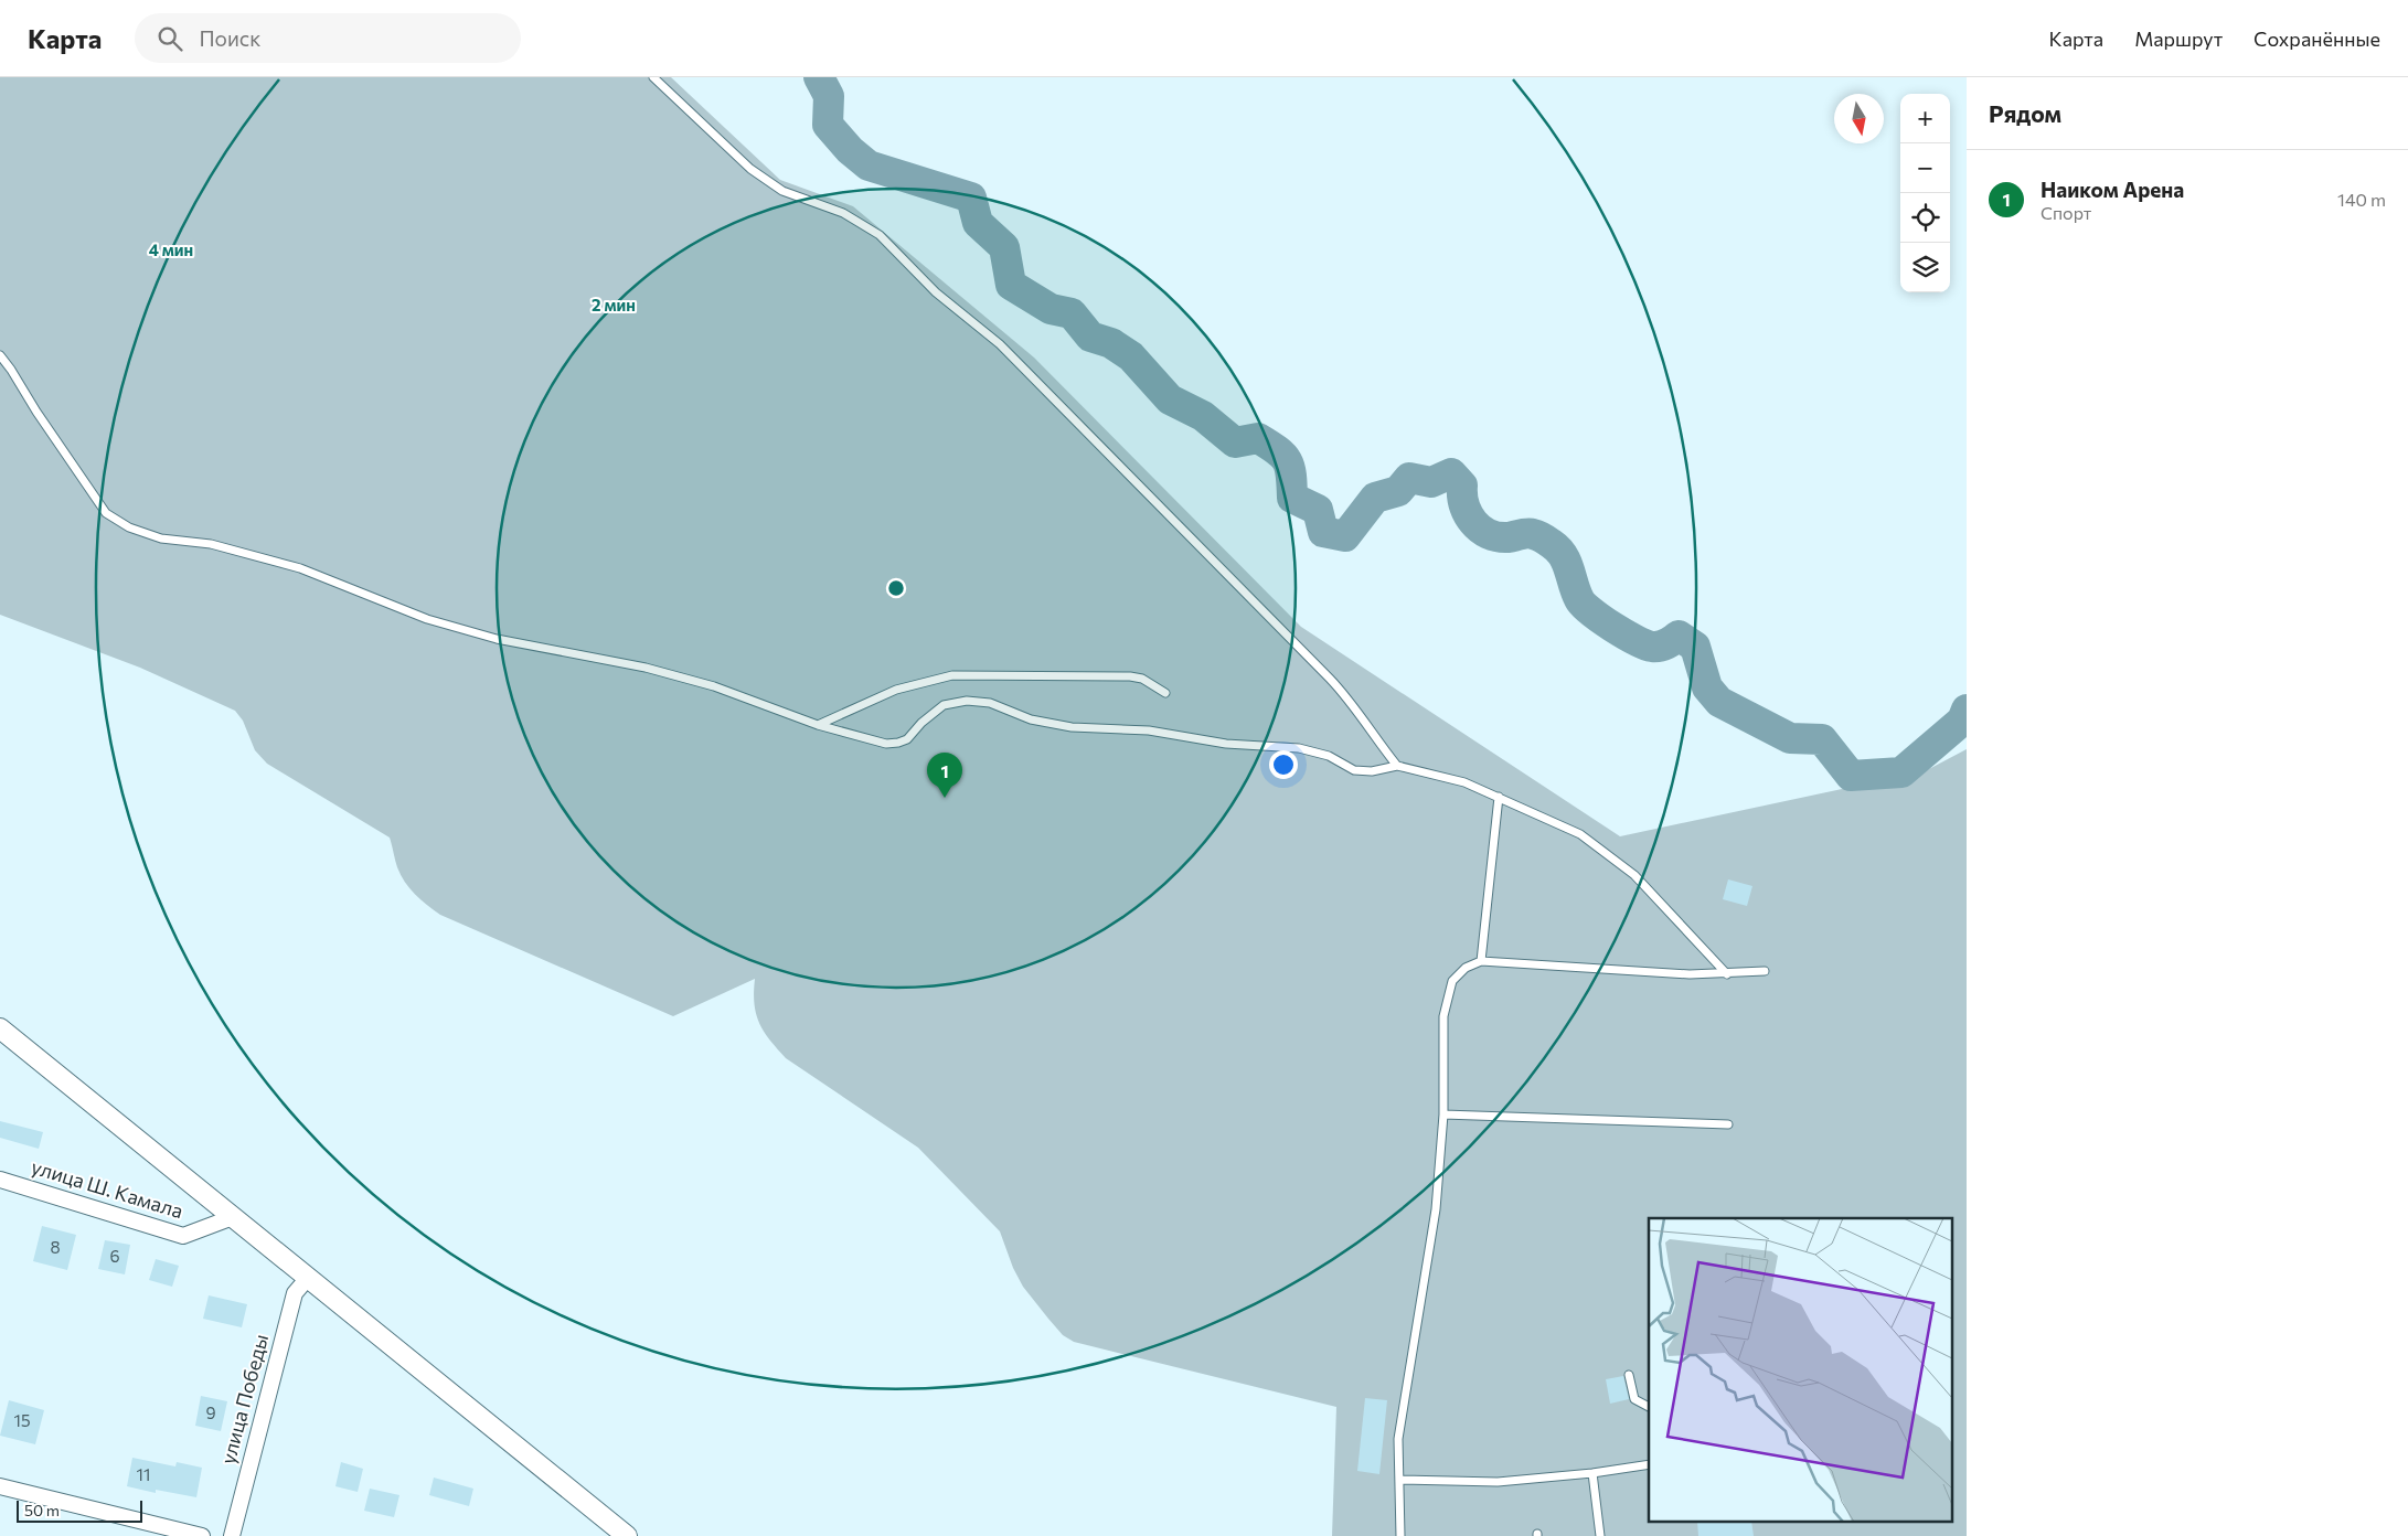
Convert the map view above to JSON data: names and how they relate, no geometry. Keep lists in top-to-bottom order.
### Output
{
  "streets": {
    "street": ["улица Ш. Камала", "улица Победы"]
  },
  "house_numbers": [
    "8",
    "6",
    "9",
    "15",
    "11"
  ],
  "scale_bar": "50 m",
  "north": "bottom",
  "page": {
    "header": "Карта",
    "search": "Поиск",
    "nav": ["Карта", "Маршрут", "Сохранённые"],
    "heading": "Рядом",
    "map_buttons": ["+", "−"],
    "list": [
      {
        "mark": "1",
        "name": "Наиком Арена",
        "note": "Спорт",
        "value": "140 m"
      }
    ],
    "pins": "1",
    "scale": "50 m"
  },
  "rings": ["4 мин", "2 мин"]
}
